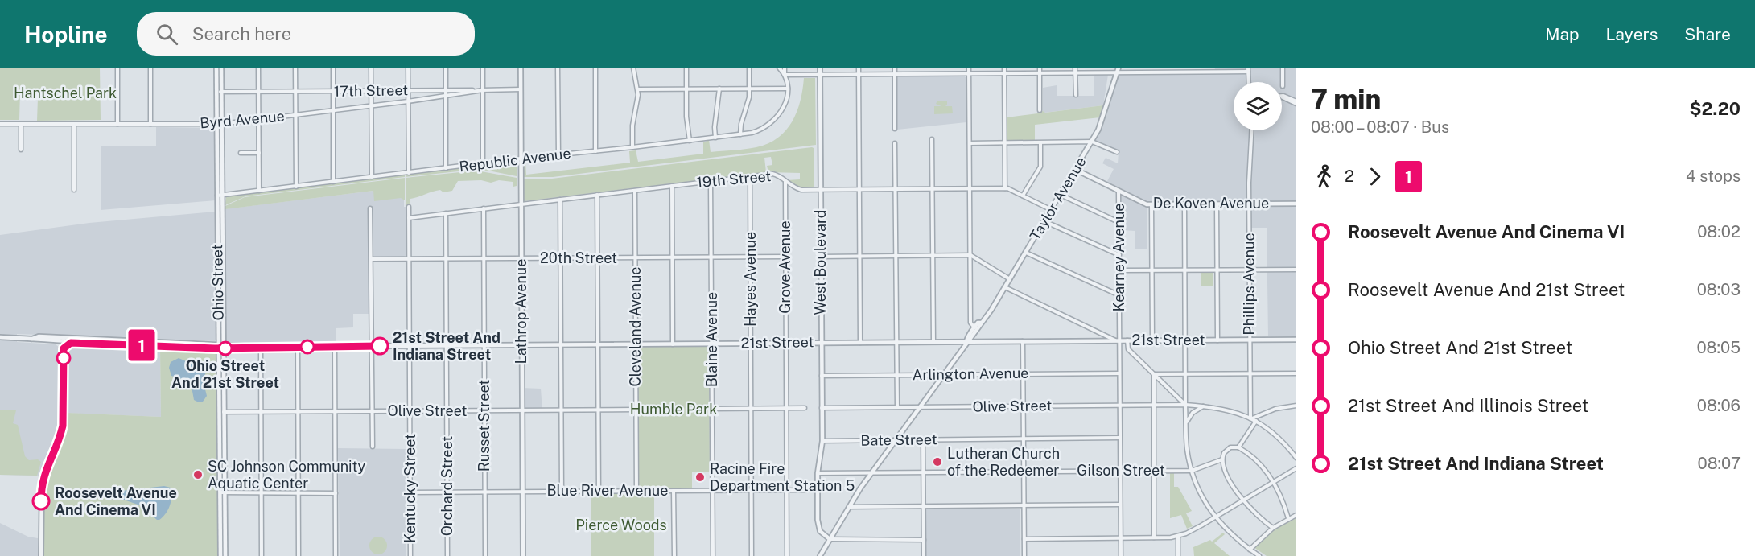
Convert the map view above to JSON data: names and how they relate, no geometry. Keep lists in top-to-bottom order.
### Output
{
  "streets": {
    "street": [
      "17th Street",
      "Byrd Avenue",
      "Republic Avenue",
      "19th Street",
      "Taylor Avenue",
      "De Koven Avenue",
      "Kearney Avenue",
      "20th Street",
      "West Boulevard",
      "Grove Avenue",
      "Hayes Avenue",
      "Ohio Street",
      "Phillips Avenue",
      "Lathrop Avenue",
      "Cleveland Avenue",
      "Blaine Avenue",
      "21st Street",
      "Arlington Avenue",
      "Olive Street",
      "Russet Street",
      "Bate Street",
      "Gilson Street",
      "Orchard Street",
      "Kentucky Street",
      "Blue River Avenue"
    ]
  },
  "crossings": [
    ["17th Street", "Byrd Avenue"],
    ["17th Street", "Ohio Street"],
    ["17th Street", "Lathrop Avenue"],
    ["Byrd Avenue", "Ohio Street"],
    ["Republic Avenue", "Ohio Street"],
    ["Republic Avenue", "Lathrop Avenue"],
    ["19th Street", "Taylor Avenue"],
    ["19th Street", "West Boulevard"],
    ["19th Street", "Grove Avenue"],
    ["19th Street", "Hayes Avenue"],
    ["19th Street", "Lathrop Avenue"],
    ["19th Street", "Cleveland Avenue"],
    ["19th Street", "Blaine Avenue"],
    ["19th Street", "Russet Street"],
    ["19th Street", "Orchard Street"],
    ["19th Street", "Kentucky Street"],
    ["Taylor Avenue", "De Koven Avenue"],
    ["Taylor Avenue", "West Boulevard"],
    ["Taylor Avenue", "21st Street"],
    ["Taylor Avenue", "Arlington Avenue"],
    ["Taylor Avenue", "Olive Street"],
    ["Taylor Avenue", "Bate Street"],
    ["Taylor Avenue", "Gilson Street"],
    ["De Koven Avenue", "Kearney Avenue"],
    ["De Koven Avenue", "Phillips Avenue"],
    ["Kearney Avenue", "21st Street"],
    ["Kearney Avenue", "Arlington Avenue"],
    ["Kearney Avenue", "Olive Street"],
    ["Kearney Avenue", "Bate Street"],
    ["Kearney Avenue", "Gilson Street"],
    ["20th Street", "Grove Avenue"],
    ["20th Street", "Hayes Avenue"],
    ["20th Street", "Lathrop Avenue"],
    ["20th Street", "Cleveland Avenue"],
    ["20th Street", "Blaine Avenue"],
    ["20th Street", "Russet Street"],
    ["20th Street", "Orchard Street"],
    ["20th Street", "Kentucky Street"],
    ["West Boulevard", "21st Street"],
    ["West Boulevard", "Arlington Avenue"],
    ["West Boulevard", "Olive Street"],
    ["West Boulevard", "Bate Street"],
    ["West Boulevard", "Gilson Street"],
    ["Grove Avenue", "21st Street"],
    ["Grove Avenue", "Blue River Avenue"],
    ["Hayes Avenue", "21st Street"],
    ["Hayes Avenue", "Blue River Avenue"],
    ["Ohio Street", "21st Street"],
    ["Ohio Street", "Olive Street"],
    ["Phillips Avenue", "21st Street"],
    ["Phillips Avenue", "Olive Street"],
    ["Lathrop Avenue", "21st Street"],
    ["Lathrop Avenue", "Olive Street"],
    ["Lathrop Avenue", "Blue River Avenue"],
    ["Cleveland Avenue", "21st Street"],
    ["Cleveland Avenue", "Olive Street"],
    ["Cleveland Avenue", "Blue River Avenue"],
    ["Blaine Avenue", "21st Street"],
    ["Blaine Avenue", "Blue River Avenue"],
    ["21st Street", "Russet Street"],
    ["21st Street", "Orchard Street"],
    ["21st Street", "Kentucky Street"],
    ["Olive Street", "Russet Street"],
    ["Olive Street", "Gilson Street"],
    ["Olive Street", "Orchard Street"],
    ["Olive Street", "Kentucky Street"],
    ["Russet Street", "Blue River Avenue"],
    ["Orchard Street", "Blue River Avenue"],
    ["Kentucky Street", "Blue River Avenue"]
  ],
  "parks": ["Hantschel Park", "Humble Park", "Pierce Woods"],
  "places": [
    "21st Street And Indiana Street",
    "Ohio Street And 21st Street",
    "Lutheran Church of the Redeemer",
    "SC Johnson Community Aquatic Center",
    "Racine Fire Department Station 5",
    "Roosevelt Avenue And Cinema VI"
  ],
  "lines": ["bus line 1"],
  "page": {
    "header": "Hopline",
    "search": "Search here",
    "nav": ["Map", "Layers", "Share"],
    "on_map": "1",
    "heading": ["7 min", "08:00 – 08:07 · Bus", "$2.20"],
    "legs": ["2", "1", "4 stops"],
    "list": [
      {
        "name": "Roosevelt Avenue And Cinema VI",
        "value": "08:02"
      },
      {
        "name": "Roosevelt Avenue And 21st Street",
        "value": "08:03"
      },
      {
        "name": "Ohio Street And 21st Street",
        "value": "08:05"
      },
      {
        "name": "21st Street And Illinois Street",
        "value": "08:06"
      },
      {
        "name": "21st Street And Indiana Street",
        "value": "08:07"
      }
    ]
  }
}
